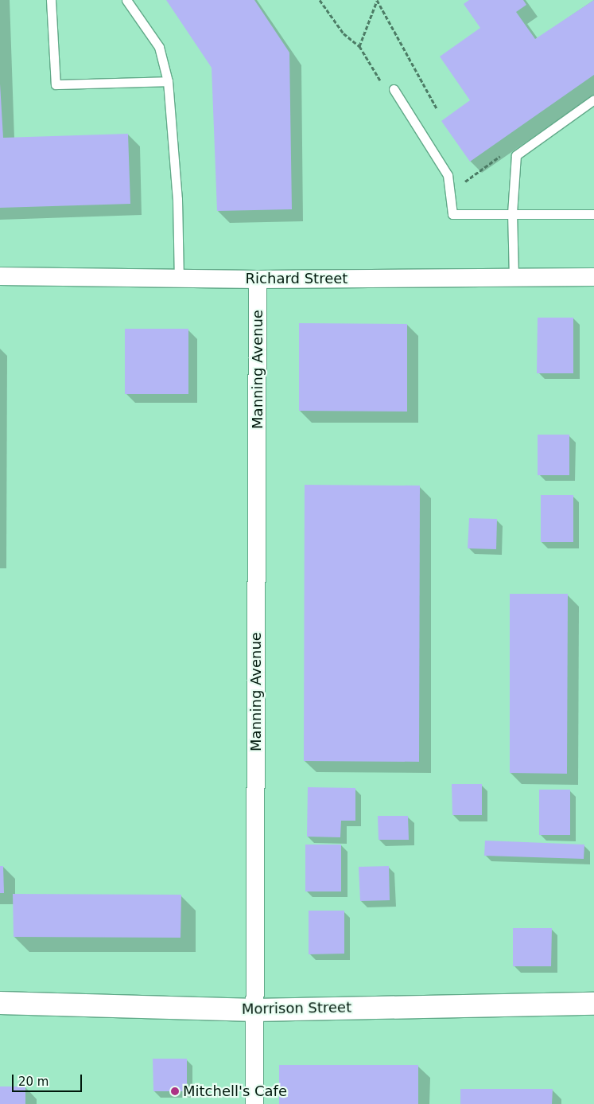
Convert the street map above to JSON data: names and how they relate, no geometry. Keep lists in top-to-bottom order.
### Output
{
  "streets": {
    "main road": ["Morrison Street"],
    "street": ["Richard Street", "Manning Avenue"]
  },
  "crossings": [
    ["Richard Street", "Manning Avenue"],
    ["Manning Avenue", "Morrison Street"]
  ],
  "places": ["Mitchell's Cafe"],
  "scale_bar": "20 m"
}
